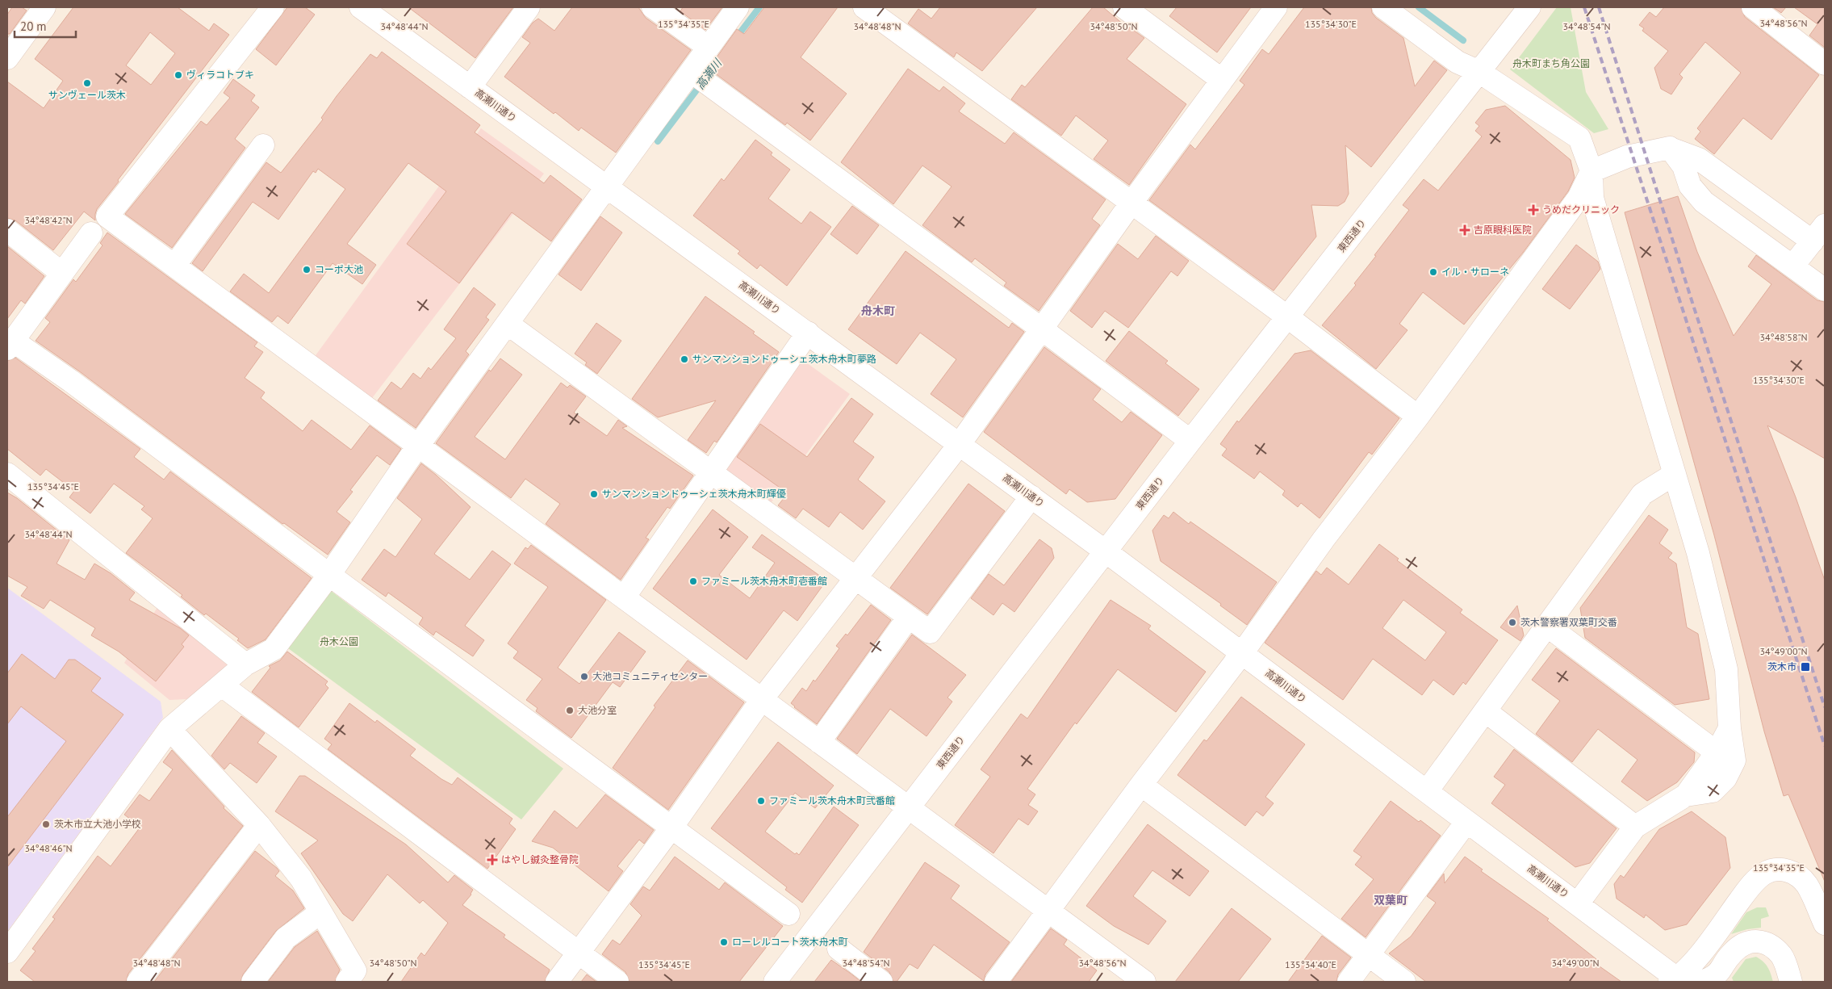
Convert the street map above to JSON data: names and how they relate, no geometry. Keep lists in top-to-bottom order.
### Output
{
  "streets": {
    "street": ["高瀬川通り", "東西通り"]
  },
  "crossings": [
    ["高瀬川通り", "東西通り"]
  ],
  "districts": ["舟木町", "双葉町"],
  "water": ["高瀬川"],
  "parks": ["舟木町まち角公園", "舟木公園"],
  "places": {
    "other": [
      "ヴィラコトブキ",
      "サンヴェール茨木",
      "コーポ大池",
      "イル・サローネ",
      "サンマンションドゥーシェ茨木舟木町夢路",
      "サンマンションドゥーシェ茨木舟木町輝優",
      "ファミール茨木舟木町壱番館",
      "茨木警察署双葉町交番",
      "大池コミュニティセンター",
      "大池分室",
      "ファミール茨木舟木町弐番館",
      "茨木市立大池小学校",
      "ローレルコート茨木舟木町"
    ],
    "health": ["うめだクリニック", "吉原眼科医院", "はやし鍼灸整骨院"],
    "transit": ["茨木市"]
  },
  "scale_bar": "20 m",
  "coordinates": [
    "34°48'56\"N",
    "135°34'35\"E",
    "135°34'30\"E",
    "34°48'44\"N",
    "34°48'48\"N",
    "34°48'50\"N",
    "34°48'54\"N",
    "34°48'42\"N",
    "34°48'58\"N",
    "135°34'45\"E",
    "34°49'00\"N",
    "34°48'46\"N",
    "135°34'40\"E"
  ]
}
